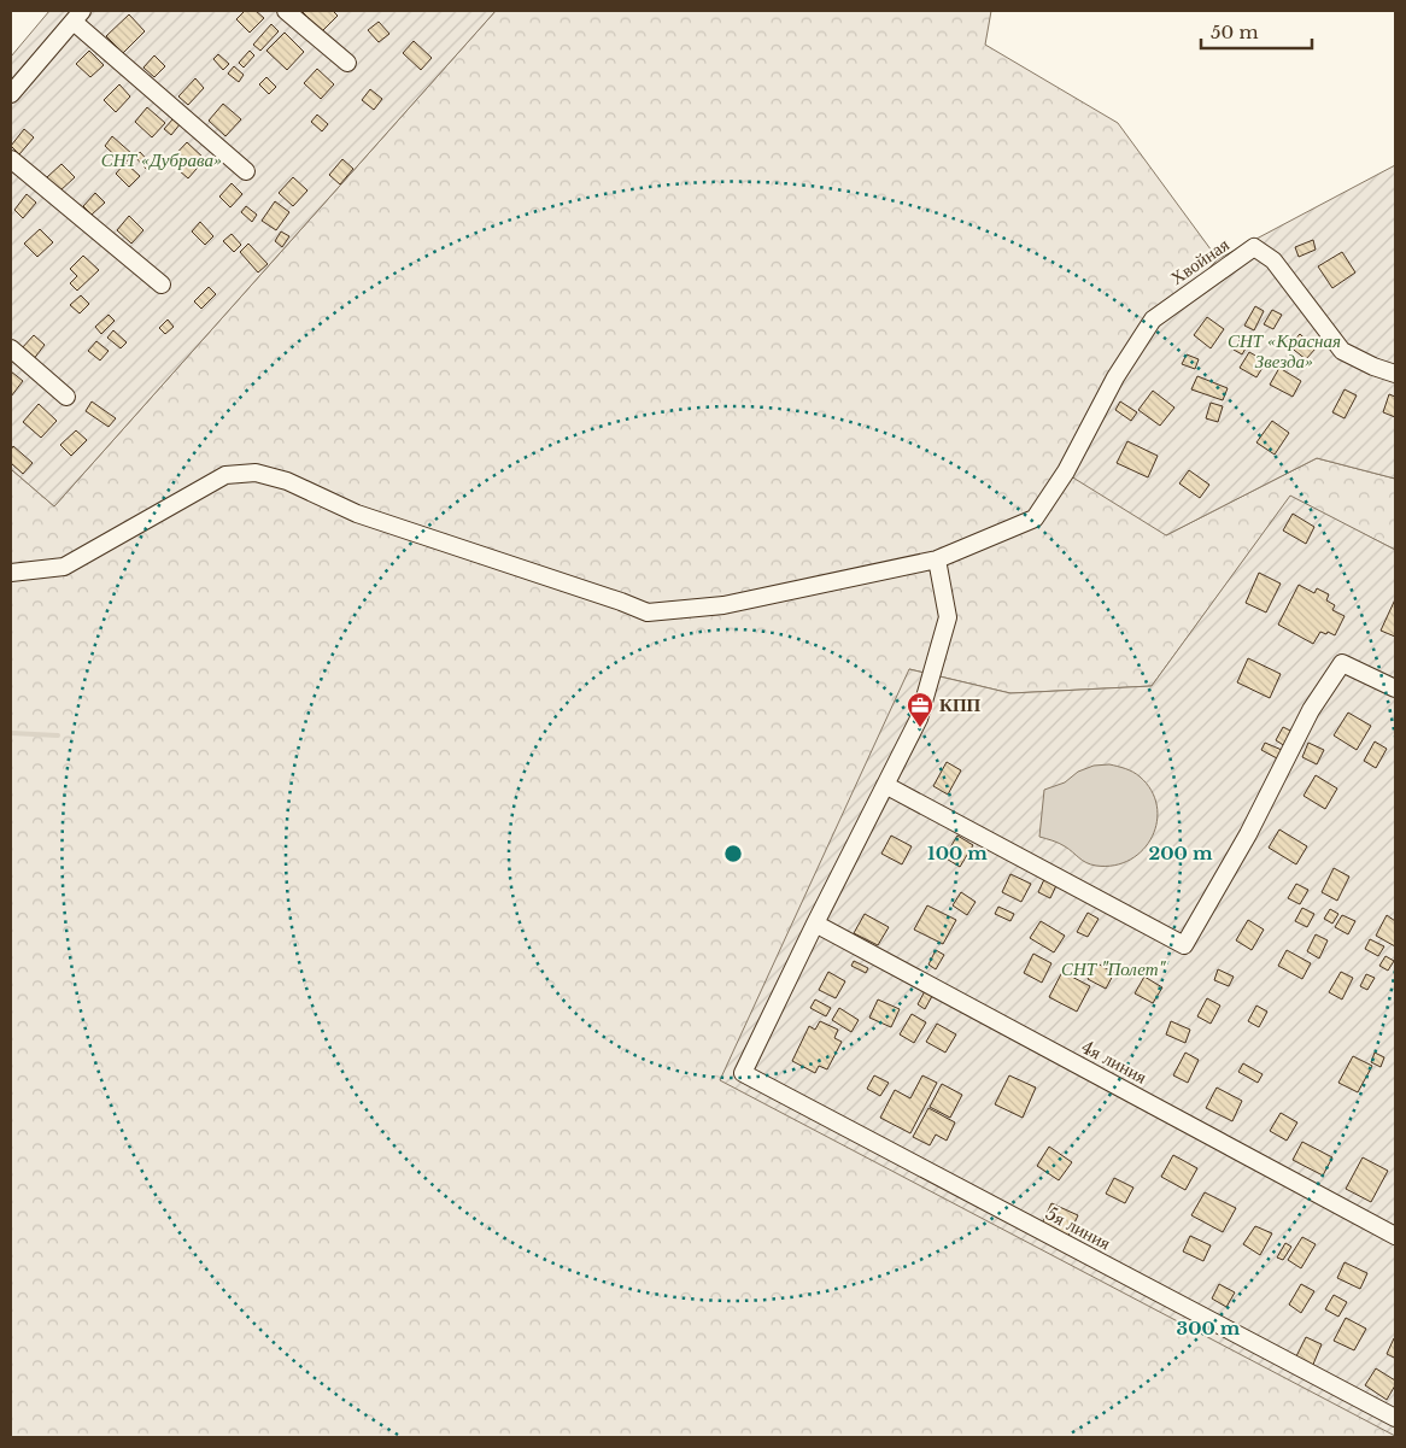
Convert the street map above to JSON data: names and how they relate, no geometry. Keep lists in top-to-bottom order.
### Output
{
  "streets": {
    "street": ["Хвойная", "4я линия", "5я линия"]
  },
  "crossings": [
    ["4я линия", "5я линия"]
  ],
  "parks": ["СНТ «Дубрава»", "СНТ «Красная Звезда»", "СНТ \"Полет\""],
  "places": {
    "office": ["КПП"]
  },
  "scale_bar": "50 m",
  "rings": ["100 m", "200 m", "300 m"]
}
